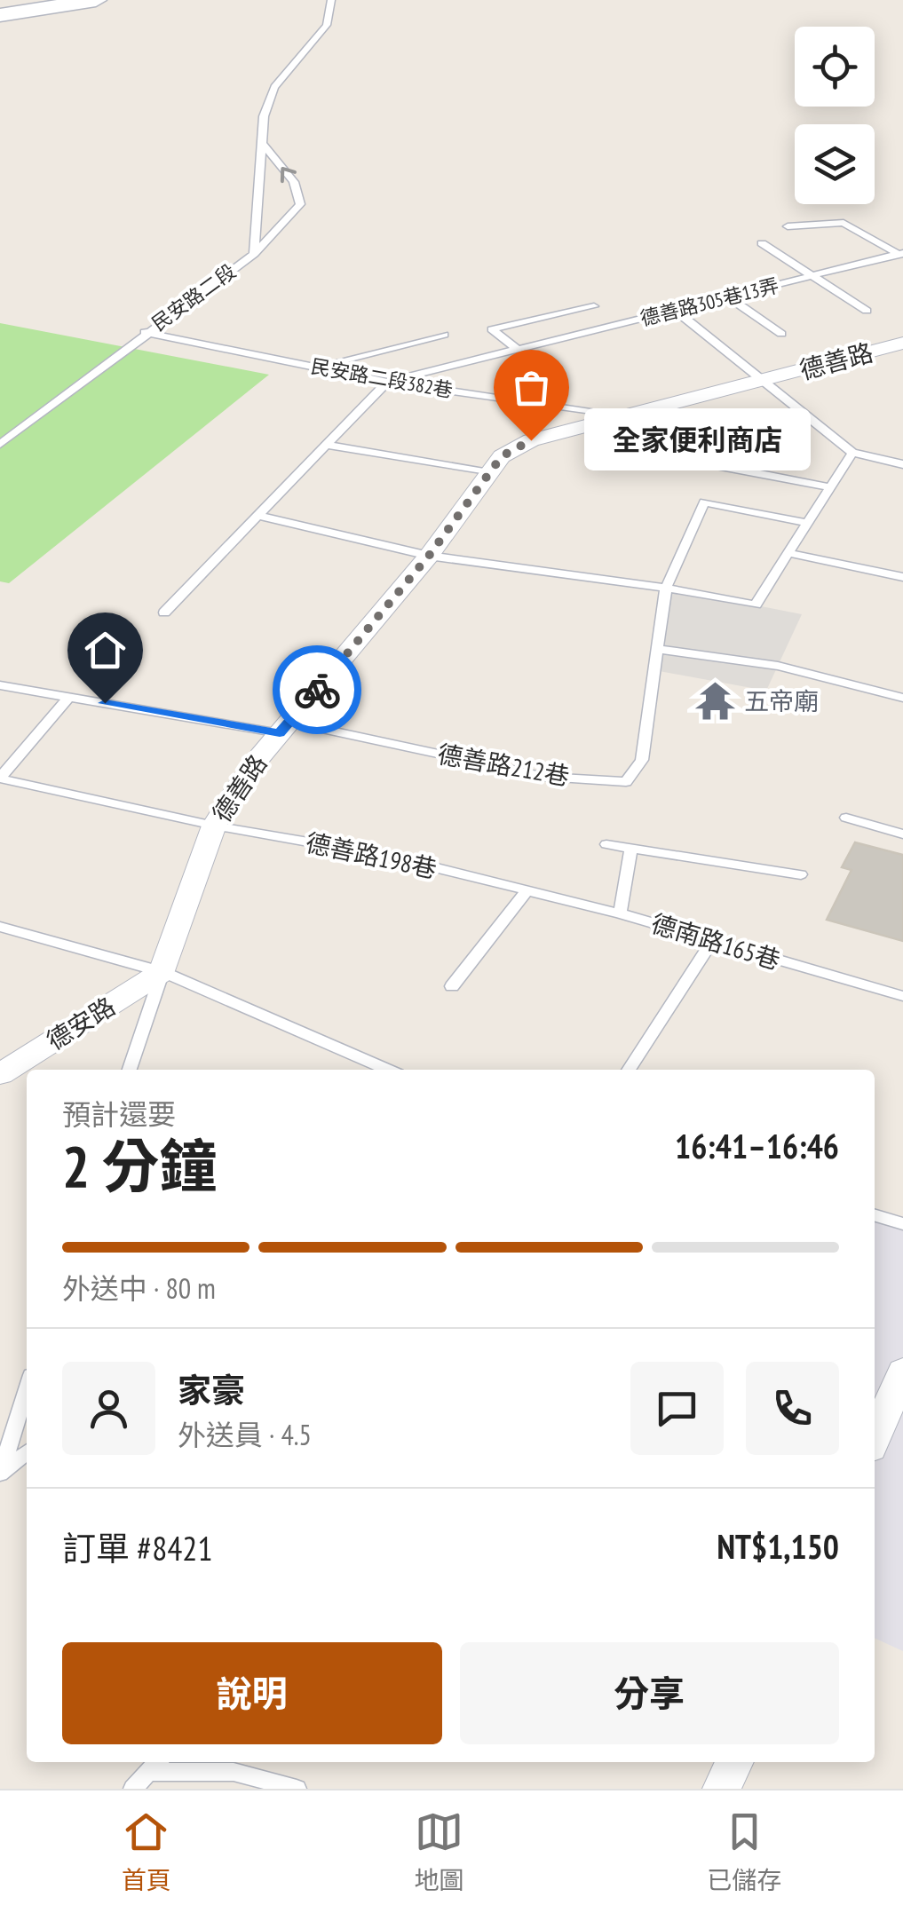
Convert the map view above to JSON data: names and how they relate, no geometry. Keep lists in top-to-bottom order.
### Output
{
  "streets": {
    "street": ["德善路", "德安路"],
    "lane": [
      "民安路二段",
      "德善路305巷13弄",
      "民安路二段382巷",
      "德善路212巷",
      "德善路198巷",
      "德南路165巷"
    ]
  },
  "crossings": [
    ["民安路二段", "民安路二段382巷"],
    ["德善路305巷13弄", "民安路二段382巷"],
    ["德善路", "民安路二段382巷"],
    ["德善路", "德善路212巷"],
    ["德善路", "德善路198巷"],
    ["德善路", "德安路"],
    ["德善路198巷", "德南路165巷"]
  ],
  "places": {
    "other": ["全家便利商店"],
    "temple": ["五帝廟"]
  },
  "page": {
    "bubble": "全家便利商店",
    "heading": ["2 分鐘", "預計還要", "16:41–16:46"],
    "panel": [
      "家豪",
      "外送員 · 4.5",
      "訂單 #8421",
      "NT$1,150"
    ],
    "bar": "外送中 · 80 m",
    "buttons": ["說明", "分享"],
    "tabs": ["首頁", "地圖", "已儲存"]
  }
}
